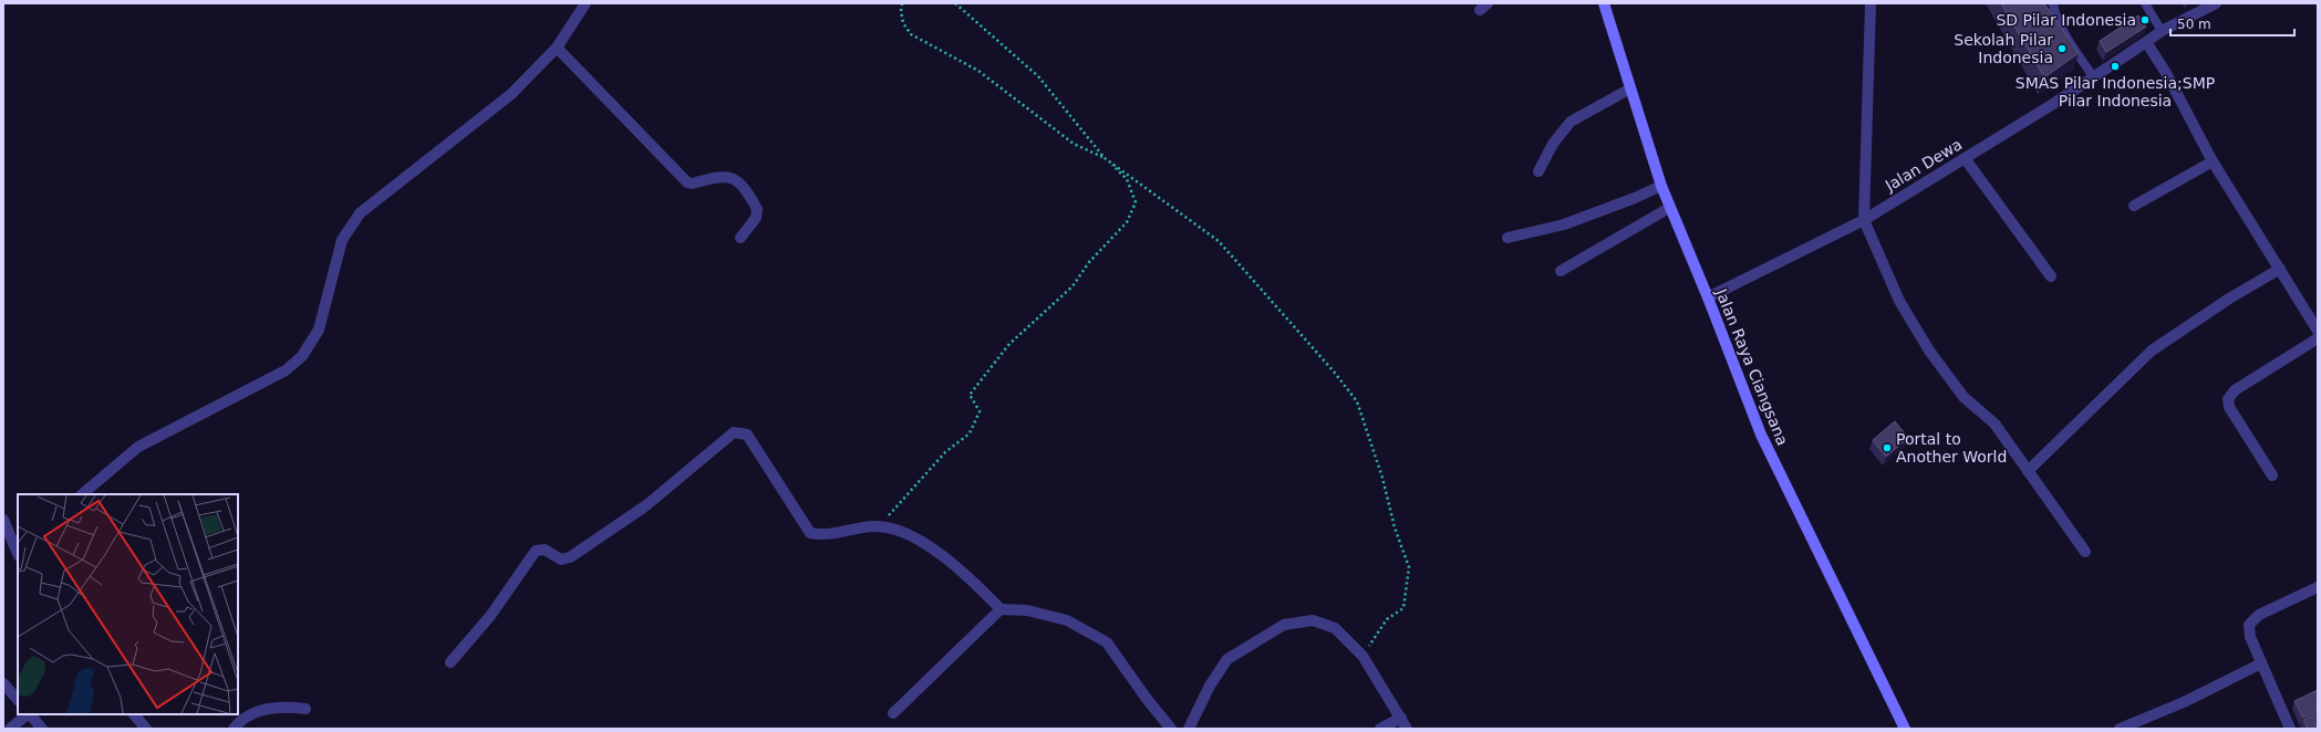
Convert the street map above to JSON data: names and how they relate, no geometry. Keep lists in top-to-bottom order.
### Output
{
  "streets": {
    "main road": ["Jalan Raya Ciangsana"],
    "street": ["Jalan Dewa"]
  },
  "crossings": [
    ["Jalan Dewa", "Jalan Raya Ciangsana"]
  ],
  "places": [
    "SD Pilar Indonesia",
    "Sekolah Pilar Indonesia",
    "SMAS Pilar Indonesia;SMP Pilar Indonesia",
    "Portal to Another World"
  ],
  "scale_bar": "50 m"
}
